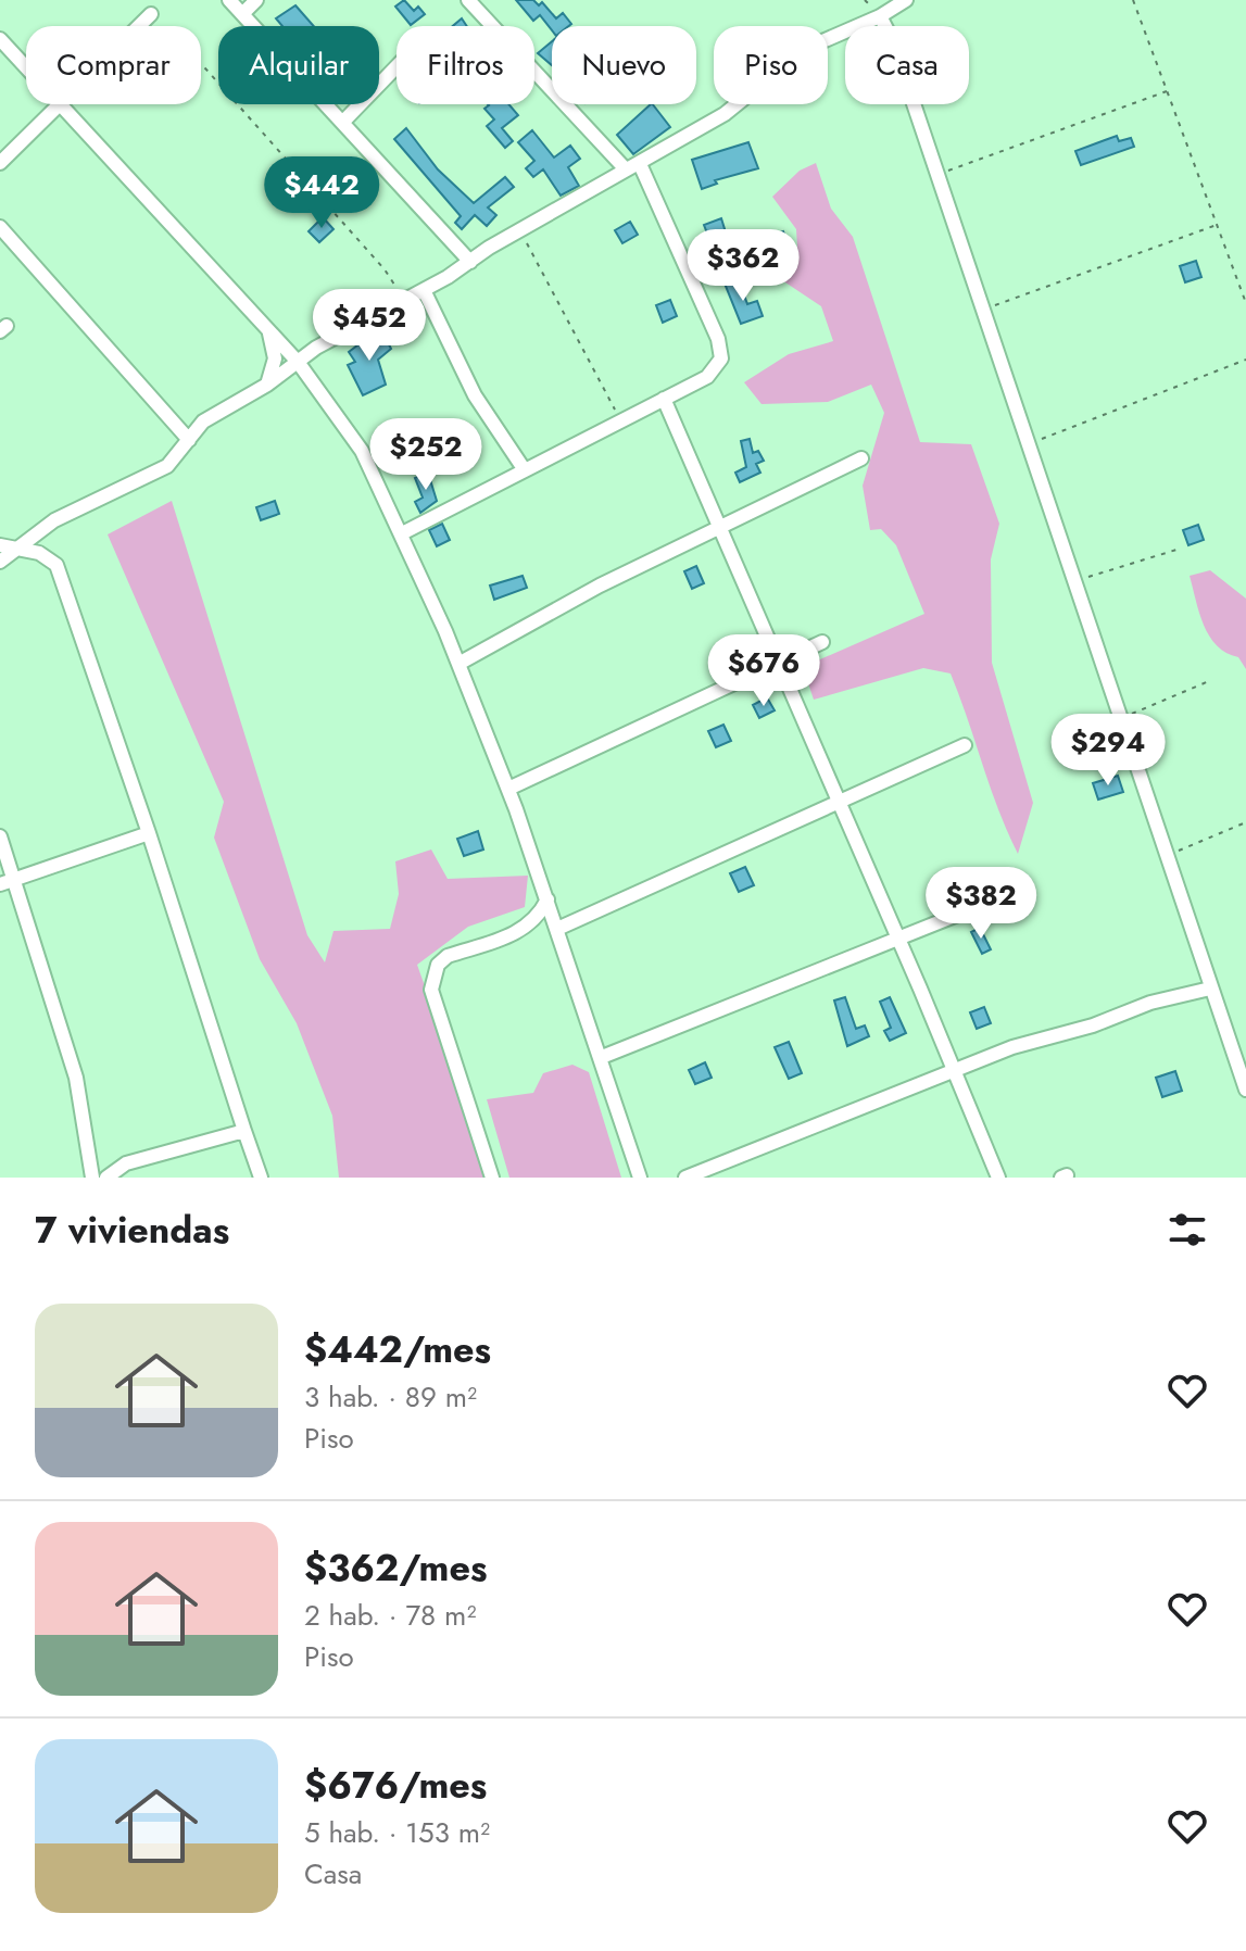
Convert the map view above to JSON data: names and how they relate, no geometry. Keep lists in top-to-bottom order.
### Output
{
  "page": {
    "chip": [
      "Comprar",
      "Alquilar",
      "Filtros",
      "Nuevo",
      "Piso",
      "Casa"
    ],
    "price": [
      "$442",
      "$362",
      "$452",
      "$252",
      "$676",
      "$294",
      "$382"
    ],
    "heading": "7 viviendas",
    "list": [
      {
        "name": "$442/mes",
        "note": "3 hab. · 89 m² · Piso"
      },
      {
        "name": "$362/mes",
        "note": "2 hab. · 78 m² · Piso"
      },
      {
        "name": "$676/mes",
        "note": "5 hab. · 153 m² · Casa"
      }
    ]
  }
}
